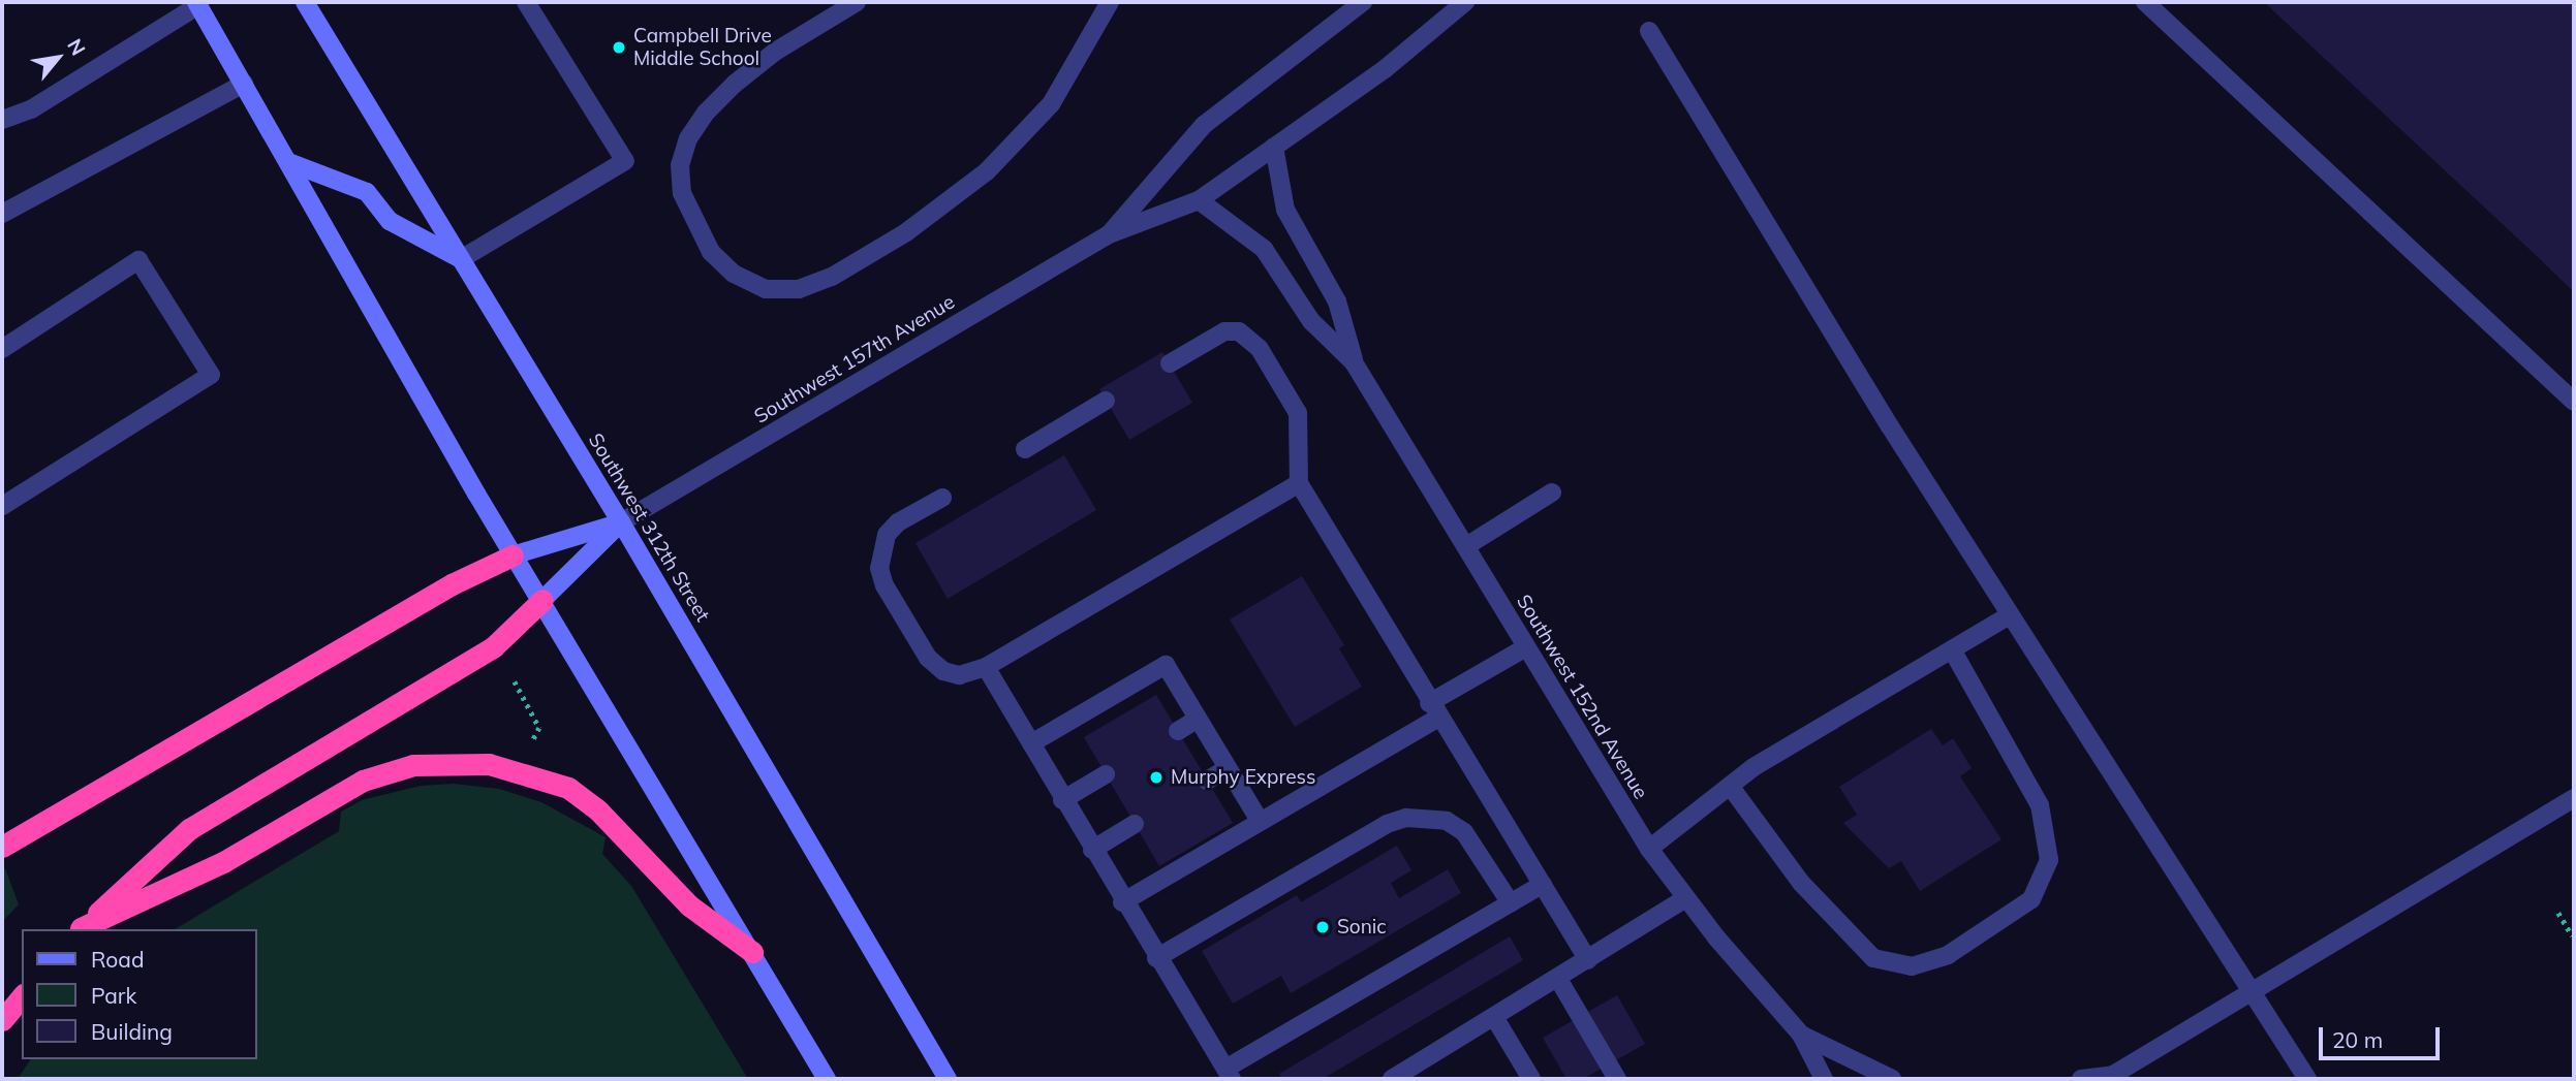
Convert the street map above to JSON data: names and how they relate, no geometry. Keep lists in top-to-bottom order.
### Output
{
  "streets": {
    "main road": ["Southwest 157th Avenue", "Southwest 312th Street"],
    "street": ["Southwest 152nd Avenue"]
  },
  "crossings": [
    ["Southwest 157th Avenue", "Southwest 312th Street"],
    ["Southwest 157th Avenue", "Southwest 152nd Avenue"]
  ],
  "places": ["Campbell Drive Middle School", "Murphy Express", "Sonic"],
  "legend": ["Road", "Park", "Building"],
  "scale_bar": "20 m",
  "north": "top right"
}
